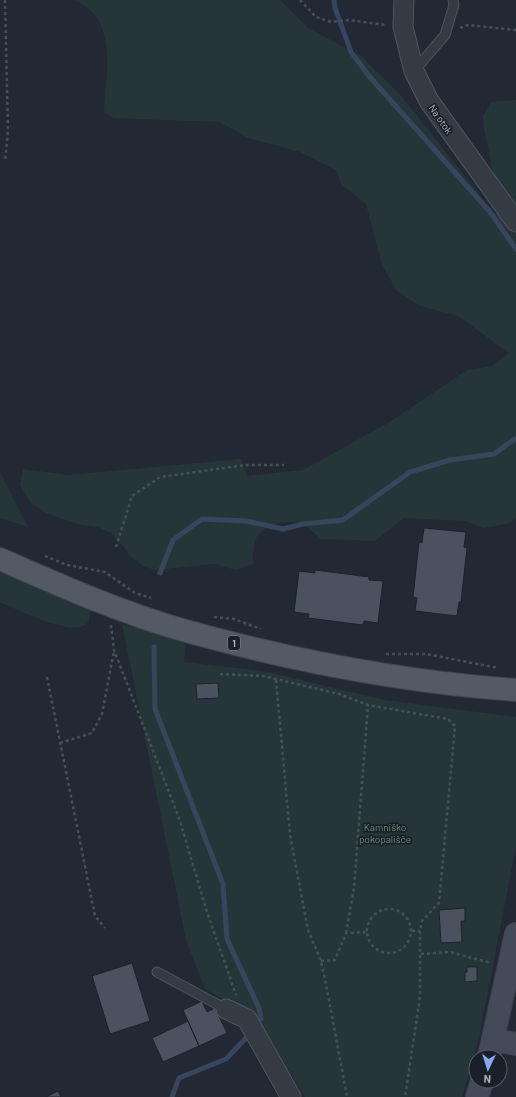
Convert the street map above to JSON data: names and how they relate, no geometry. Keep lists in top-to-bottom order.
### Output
{
  "streets": {
    "main road": ["1"],
    "street": ["Na otok"]
  },
  "parks": ["Kamniško pokopališče"],
  "north": "bottom"
}
